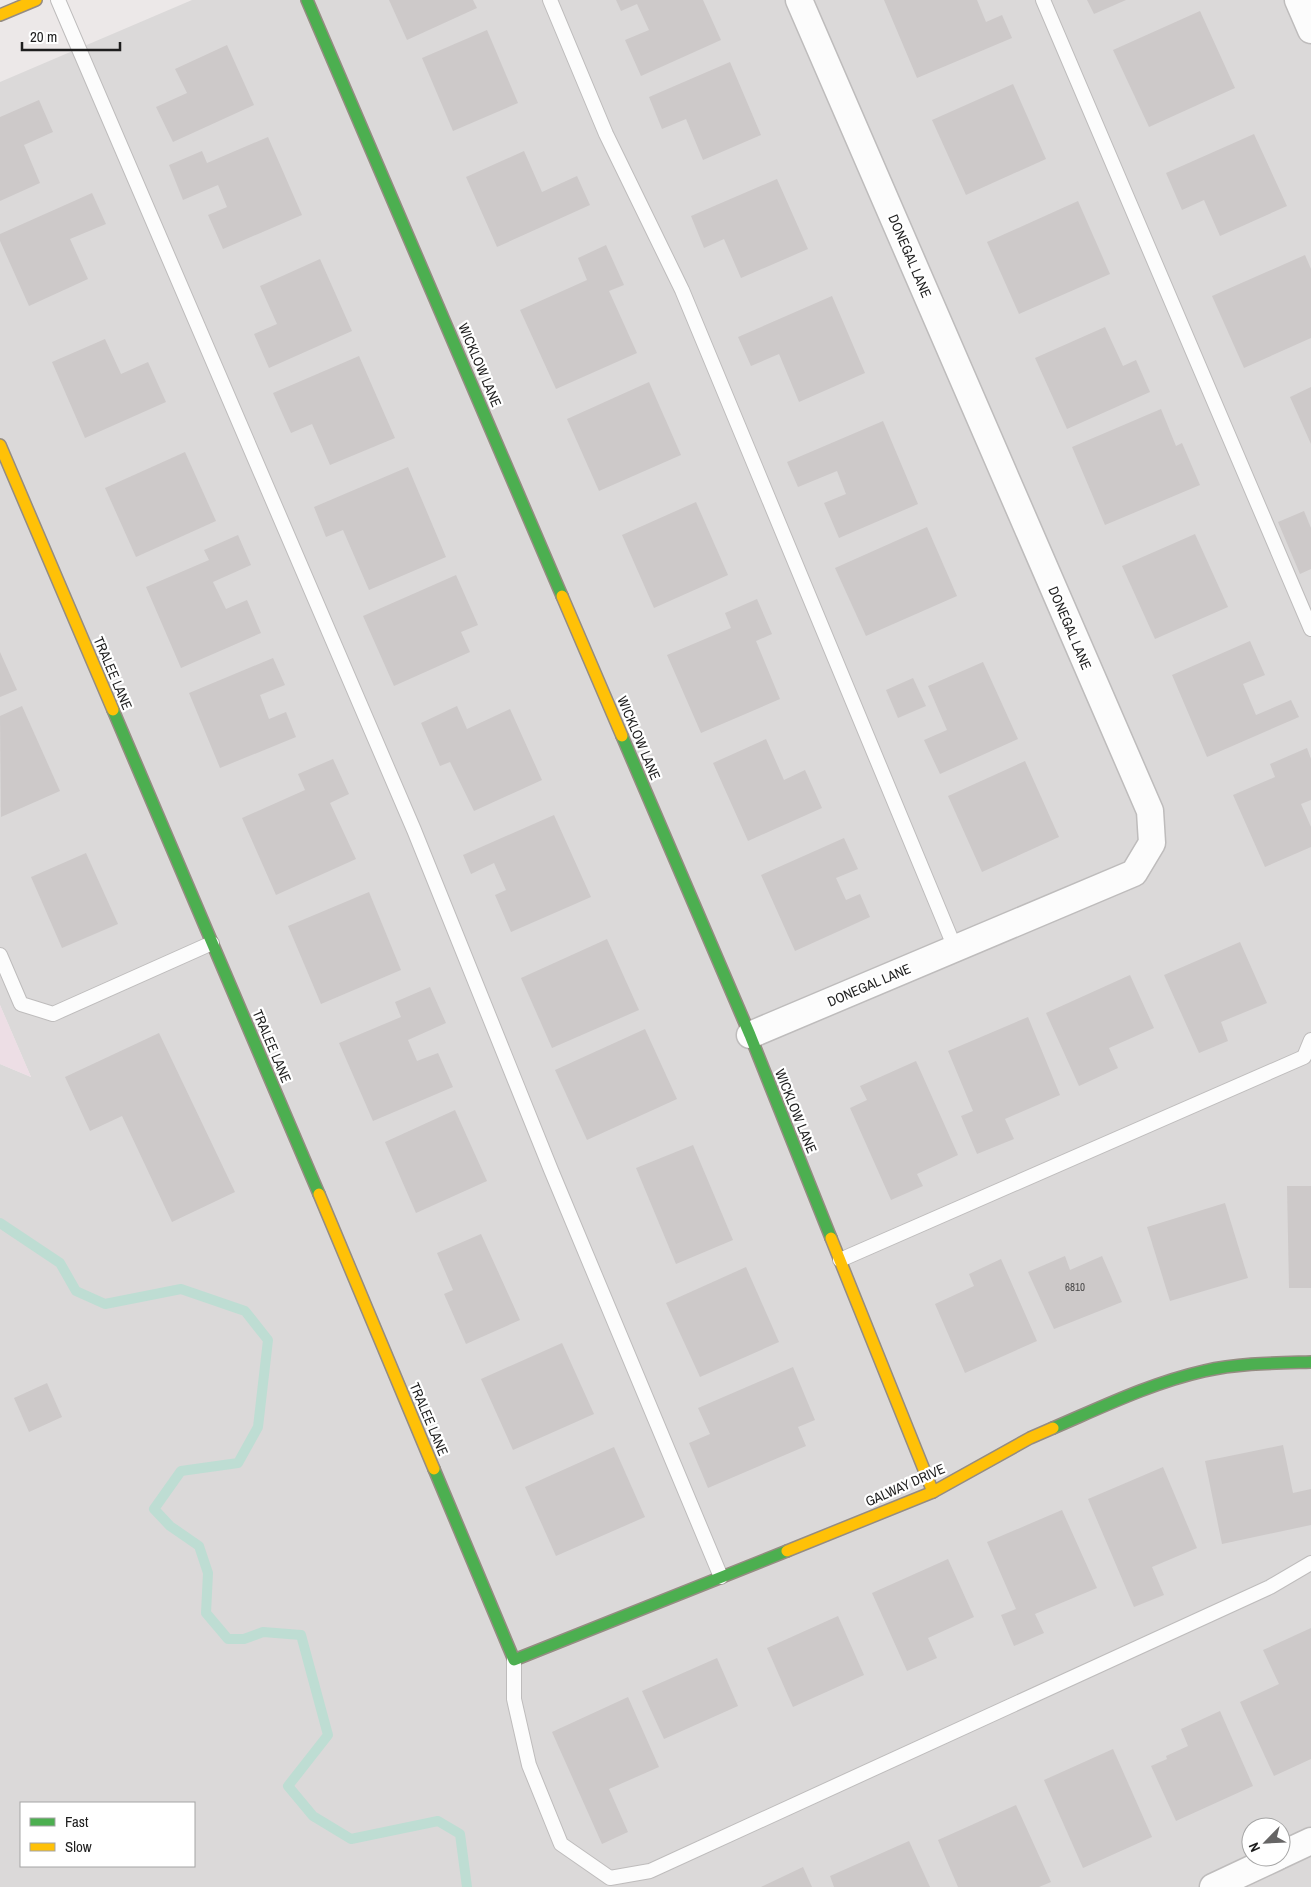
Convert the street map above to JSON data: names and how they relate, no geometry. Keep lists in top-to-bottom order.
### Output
{
  "streets": {
    "street": [
      "DONEGAL LANE",
      "WICKLOW LANE",
      "TRALEE LANE",
      "GALWAY DRIVE"
    ]
  },
  "crossings": [
    ["DONEGAL LANE", "WICKLOW LANE"],
    ["WICKLOW LANE", "GALWAY DRIVE"],
    ["TRALEE LANE", "GALWAY DRIVE"]
  ],
  "house_numbers": ["6810"],
  "legend": ["Fast", "Slow"],
  "scale_bar": "20 m",
  "north": "bottom left"
}
